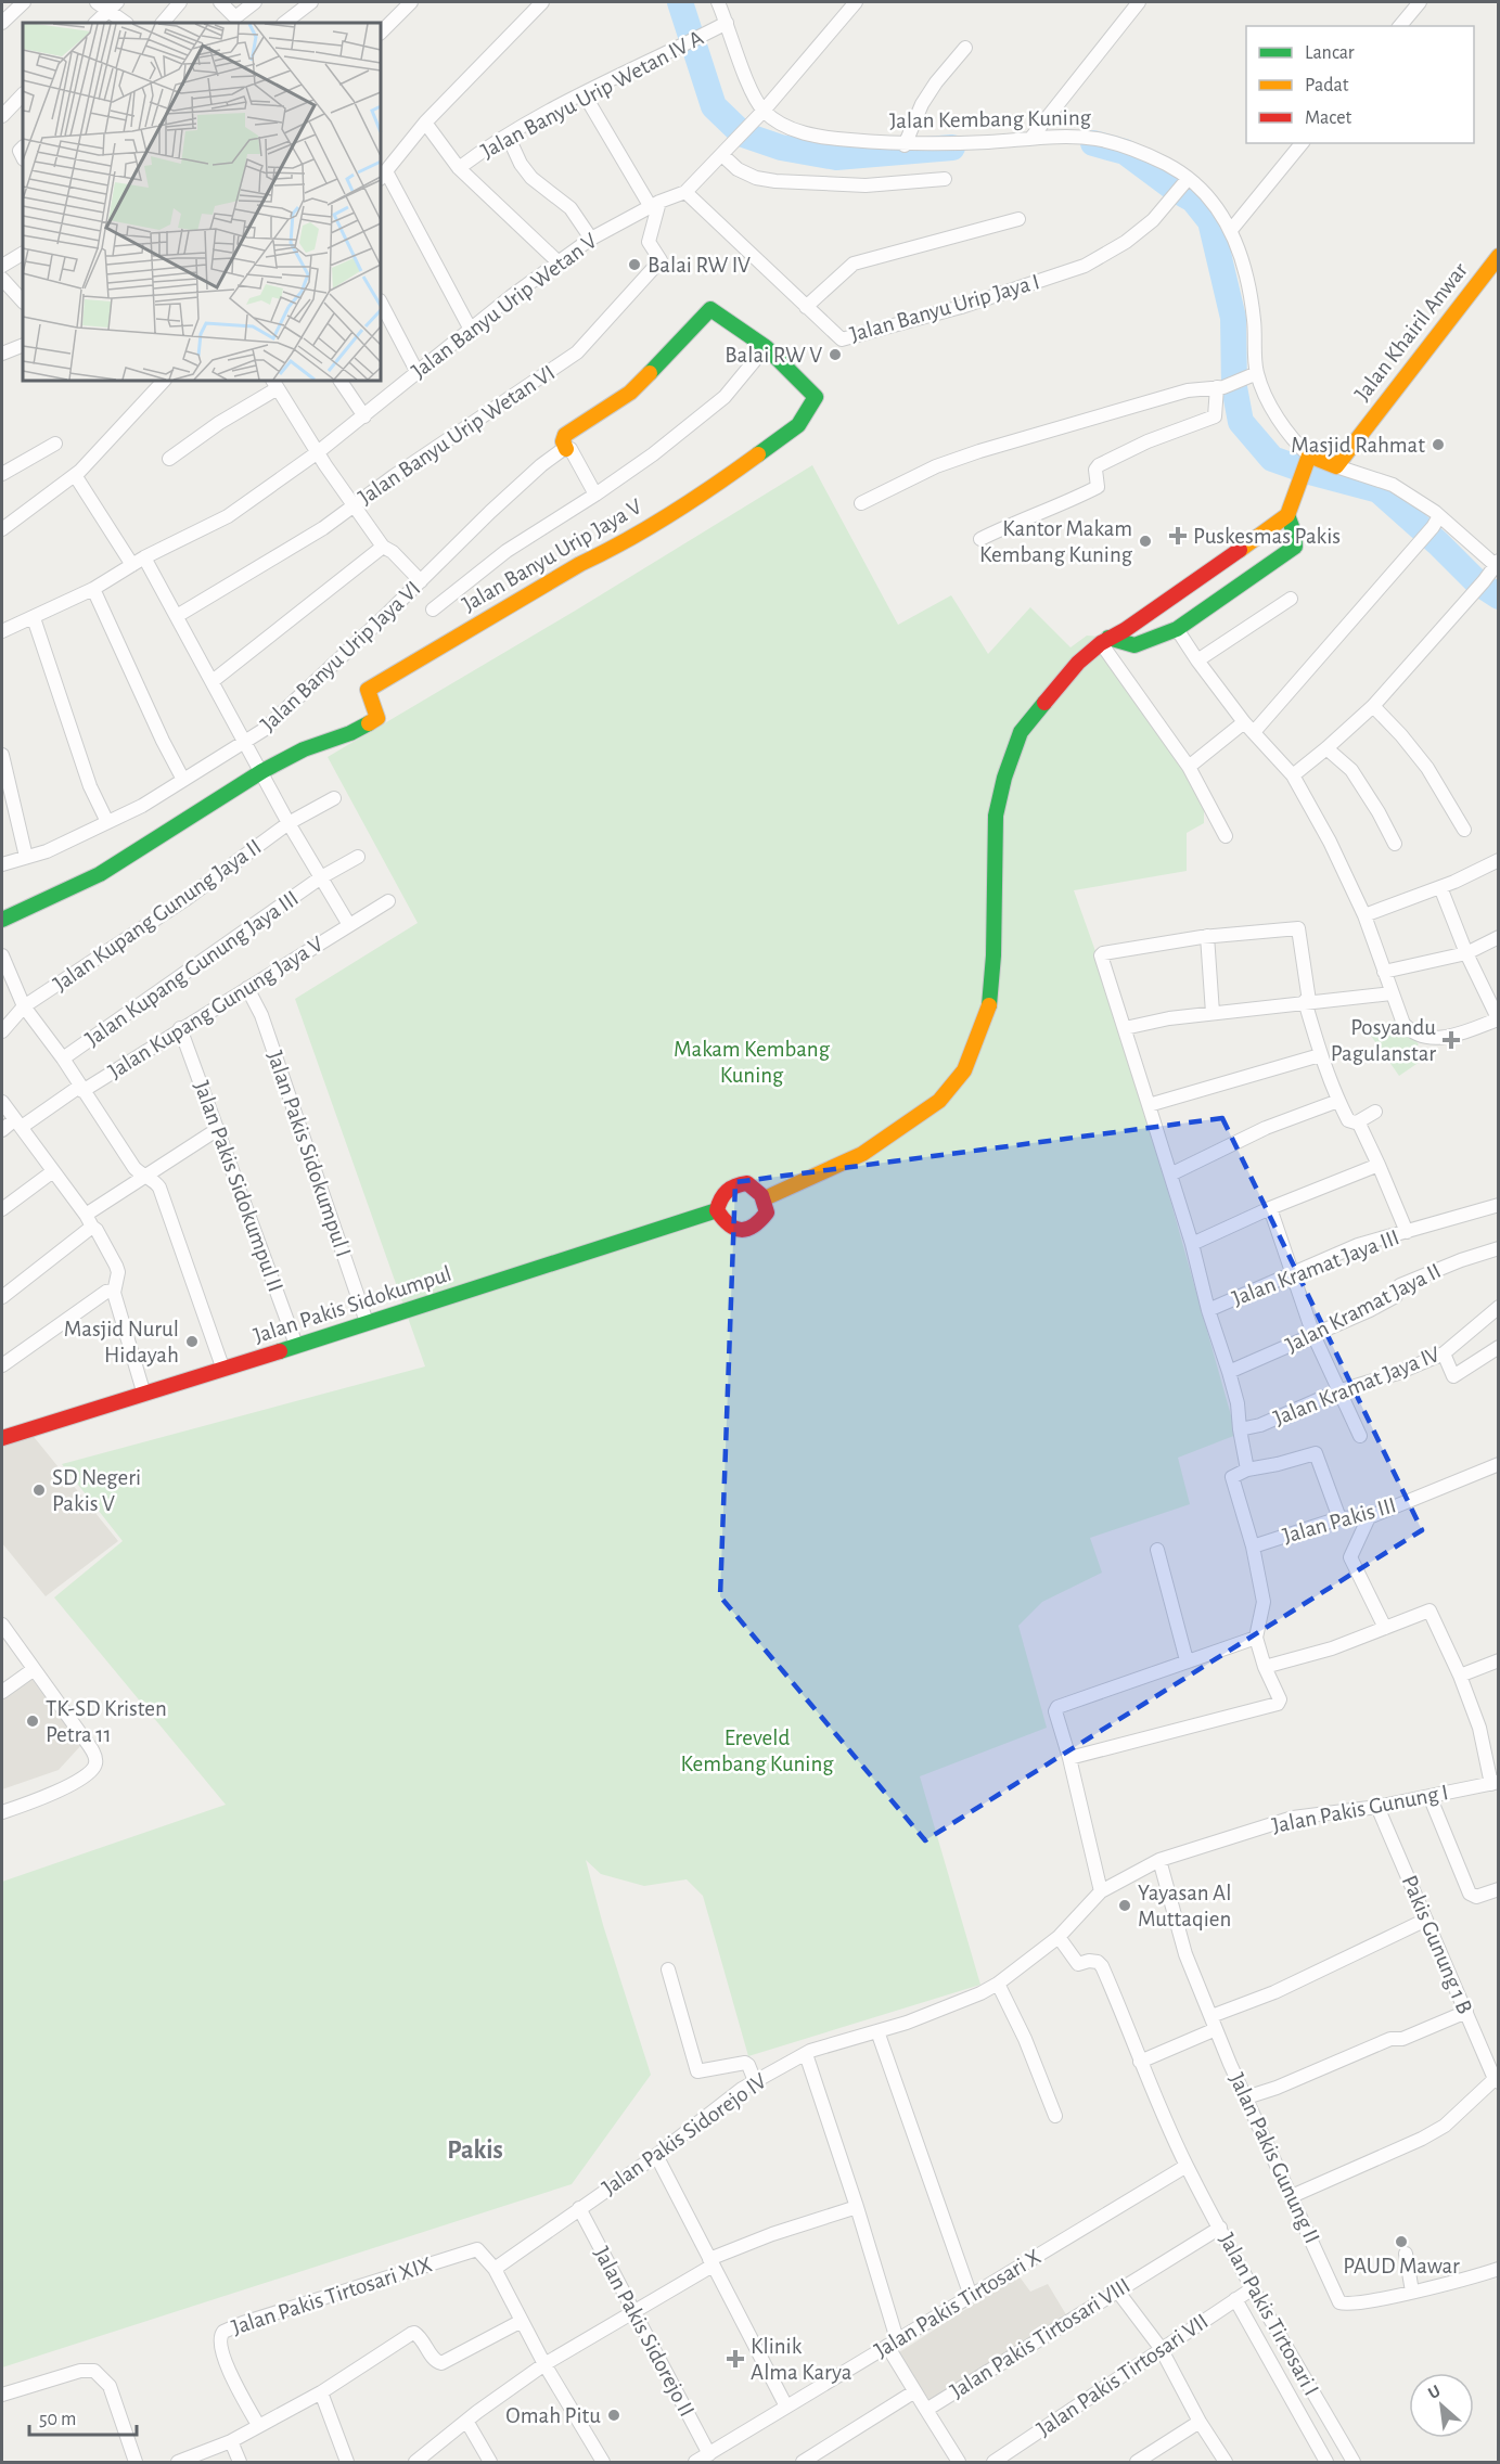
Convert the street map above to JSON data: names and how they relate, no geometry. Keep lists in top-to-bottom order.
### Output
{
  "streets": {
    "street": [
      "Jalan Banyu Urip Wetan IV A",
      "Jalan Kembang Kuning",
      "Jalan Banyu Urip Wetan V",
      "Jalan Banyu Urip Jaya I",
      "Jalan Khairil Anwar",
      "Jalan Banyu Urip Wetan VI",
      "Jalan Banyu Urip Jaya V",
      "Jalan Banyu Urip Jaya VI",
      "Jalan Kupang Gunung Jaya II",
      "Jalan Kupang Gunung Jaya III",
      "Jalan Kupang Gunung Jaya V",
      "Jalan Pakis Sidokumpul I",
      "Jalan Pakis Sidokumpul II",
      "Jalan Kramat Jaya III",
      "Jalan Pakis Sidokumpul",
      "Jalan Kramat Jaya II",
      "Jalan Kramat Jaya IV",
      "Jalan Pakis III",
      "Jalan Pakis Gunung I",
      "Pakis Gunung 1 B",
      "Jalan Pakis Sidorejo IV",
      "Jalan Pakis Gunung II",
      "Jalan Pakis Tirtosari XIX",
      "Jalan Pakis Tirtosari X",
      "Jalan Pakis Tirtosari I",
      "Jalan Pakis Sidorejo II",
      "Jalan Pakis Tirtosari VIII",
      "Jalan Pakis Tirtosari VII"
    ]
  },
  "crossings": [
    ["Jalan Banyu Urip Wetan IV A", "Jalan Kembang Kuning"],
    ["Jalan Kembang Kuning", "Jalan Banyu Urip Wetan V"],
    ["Jalan Kembang Kuning", "Jalan Banyu Urip Jaya I"],
    ["Jalan Kembang Kuning", "Jalan Khairil Anwar"],
    ["Jalan Banyu Urip Wetan V", "Jalan Banyu Urip Jaya I"],
    ["Jalan Banyu Urip Wetan V", "Jalan Banyu Urip Wetan VI"],
    ["Jalan Banyu Urip Jaya V", "Jalan Banyu Urip Jaya VI"],
    ["Jalan Kupang Gunung Jaya V", "Jalan Pakis Sidokumpul I"],
    ["Jalan Kupang Gunung Jaya V", "Jalan Pakis Sidokumpul II"],
    ["Jalan Pakis Sidokumpul I", "Jalan Pakis Sidokumpul"],
    ["Jalan Pakis Sidokumpul II", "Jalan Pakis Sidokumpul"],
    ["Jalan Pakis Gunung I", "Pakis Gunung 1 B"],
    ["Jalan Pakis Gunung I", "Jalan Pakis Sidorejo IV"],
    ["Jalan Pakis Gunung I", "Jalan Pakis Gunung II"],
    ["Jalan Pakis Gunung I", "Jalan Pakis Tirtosari I"],
    ["Jalan Pakis Sidorejo IV", "Jalan Pakis Tirtosari XIX"],
    ["Jalan Pakis Sidorejo IV", "Jalan Pakis Tirtosari I"],
    ["Jalan Pakis Sidorejo IV", "Jalan Pakis Sidorejo II"],
    ["Jalan Pakis Sidorejo IV", "Jalan Pakis Tirtosari VIII"],
    ["Jalan Pakis Tirtosari X", "Jalan Pakis Tirtosari I"],
    ["Jalan Pakis Tirtosari X", "Jalan Pakis Sidorejo II"],
    ["Jalan Pakis Tirtosari X", "Jalan Pakis Tirtosari VIII"],
    ["Jalan Pakis Tirtosari I", "Jalan Pakis Tirtosari VIII"],
    ["Jalan Pakis Tirtosari I", "Jalan Pakis Tirtosari VII"]
  ],
  "districts": ["Pakis"],
  "parks": ["Makam Kembang Kuning", "Ereveld Kembang Kuning"],
  "places": {
    "other": [
      "Balai RW IV",
      "Balai RW V",
      "Masjid Rahmat",
      "Kantor Makam Kembang Kuning",
      "Masjid Nurul Hidayah",
      "SD Negeri Pakis V",
      "TK-SD Kristen Petra 11",
      "Yayasan Al Muttaqien",
      "PAUD Mawar",
      "Omah Pitu"
    ],
    "health": ["Puskesmas Pakis", "Posyandu Pagulanstar", "Klinik Alma Karya"]
  },
  "legend": ["Lancar", "Padat", "Macet"],
  "scale_bar": "50 m",
  "north": "top left"
}
